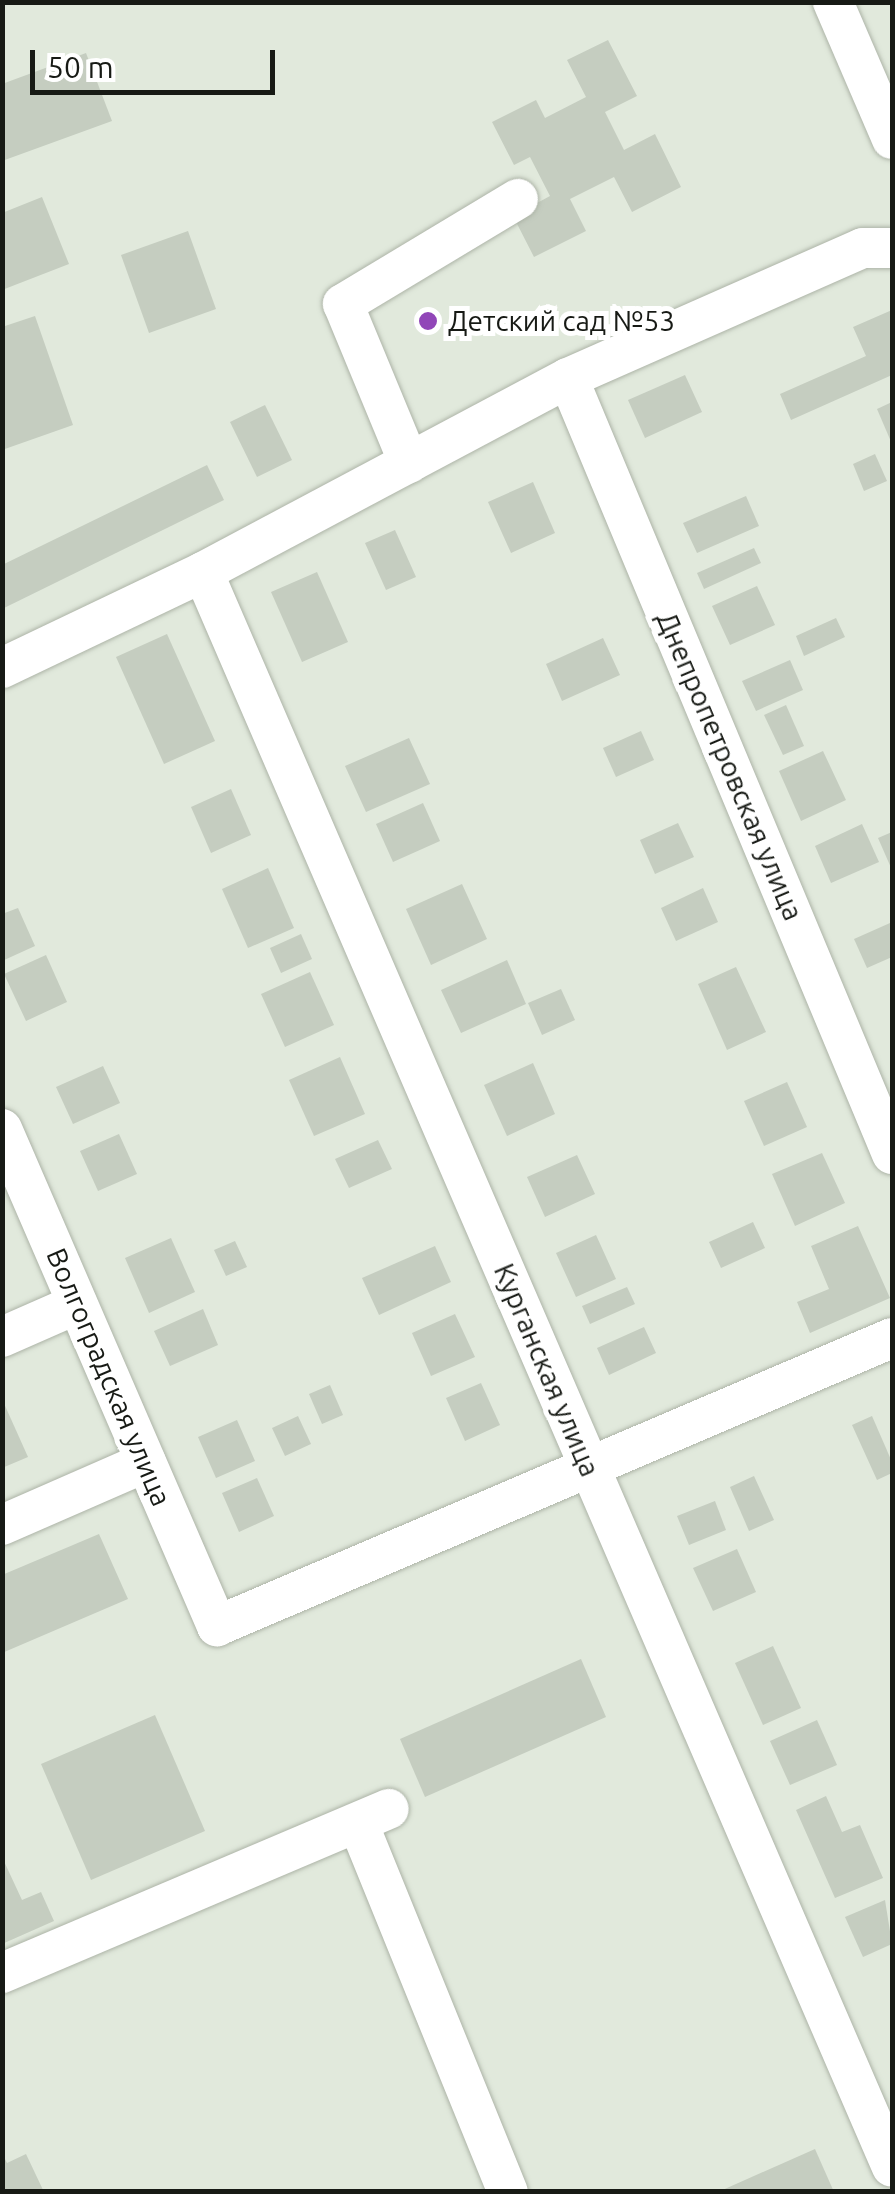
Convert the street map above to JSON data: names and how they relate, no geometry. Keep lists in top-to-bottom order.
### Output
{
  "streets": {
    "street": ["Днепропетровская улица", "Курганская улица", "Волгоградская улица"]
  },
  "crossings": [
    ["Курганская улица", "Волгоградская улица"]
  ],
  "places": ["Детский сад №53"],
  "scale_bar": "50 m"
}
